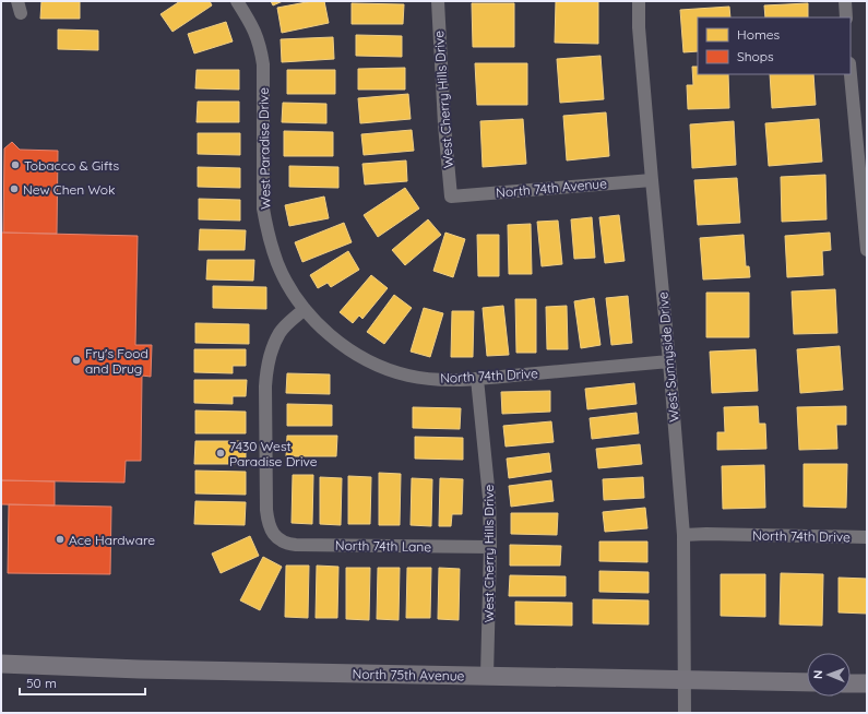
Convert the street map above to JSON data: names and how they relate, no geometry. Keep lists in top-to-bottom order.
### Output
{
  "streets": {
    "main road": ["North 75th Avenue"],
    "street": [
      "West Cherry Hills Drive",
      "West Paradise Drive",
      "North 74th Avenue",
      "West Sunnyside Drive",
      "North 74th Drive",
      "North 74th Lane"
    ]
  },
  "crossings": [
    ["West Cherry Hills Drive", "North 74th Avenue"],
    ["West Cherry Hills Drive", "North 74th Drive"],
    ["West Cherry Hills Drive", "North 74th Lane"],
    ["West Cherry Hills Drive", "North 75th Avenue"],
    ["West Paradise Drive", "North 74th Drive"],
    ["West Paradise Drive", "North 74th Lane"],
    ["North 74th Avenue", "West Sunnyside Drive"],
    ["West Sunnyside Drive", "North 74th Drive"],
    ["West Sunnyside Drive", "North 75th Avenue"],
    ["North 74th Drive", "North 74th Lane"]
  ],
  "places": [
    "Tobacco & Gifts",
    "New Chen Wok",
    "Fry's Food and Drug",
    "7430 West Paradise Drive",
    "Ace Hardware"
  ],
  "legend": ["Homes", "Shops"],
  "scale_bar": "50 m",
  "north": "left"
}
